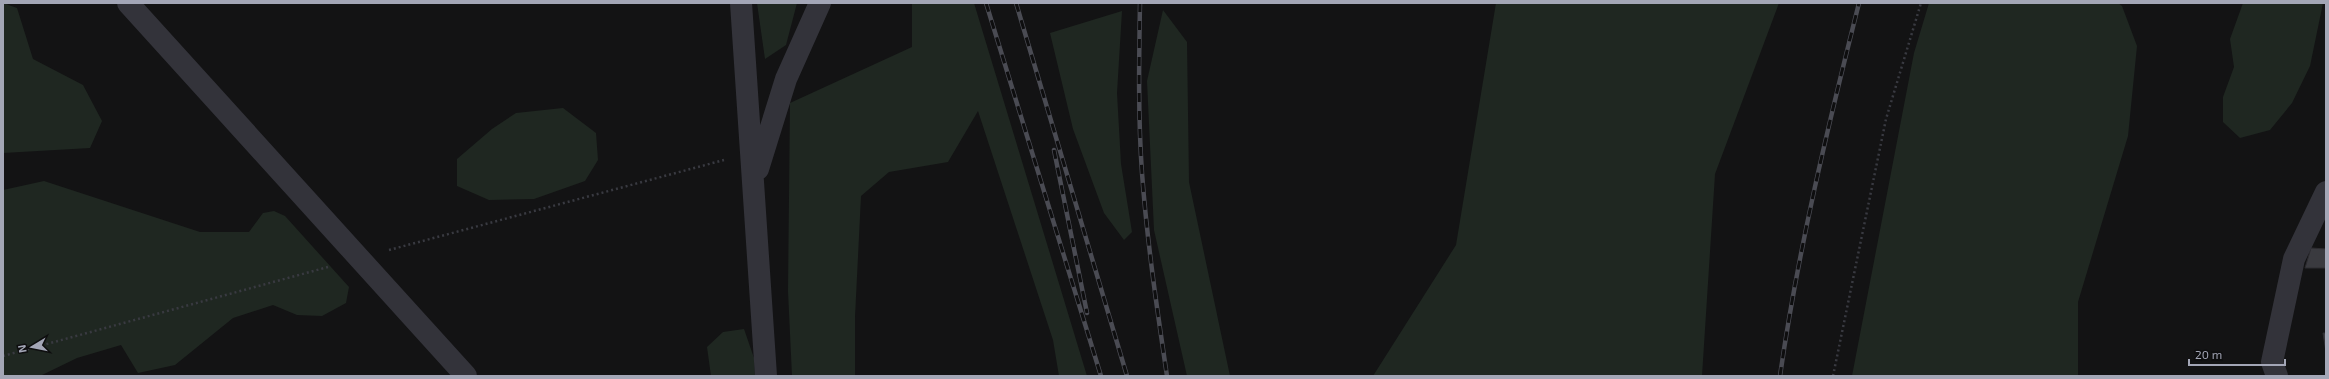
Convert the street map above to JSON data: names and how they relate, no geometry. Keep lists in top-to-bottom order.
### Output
{
  "scale_bar": "20 m",
  "north": "left"
}
